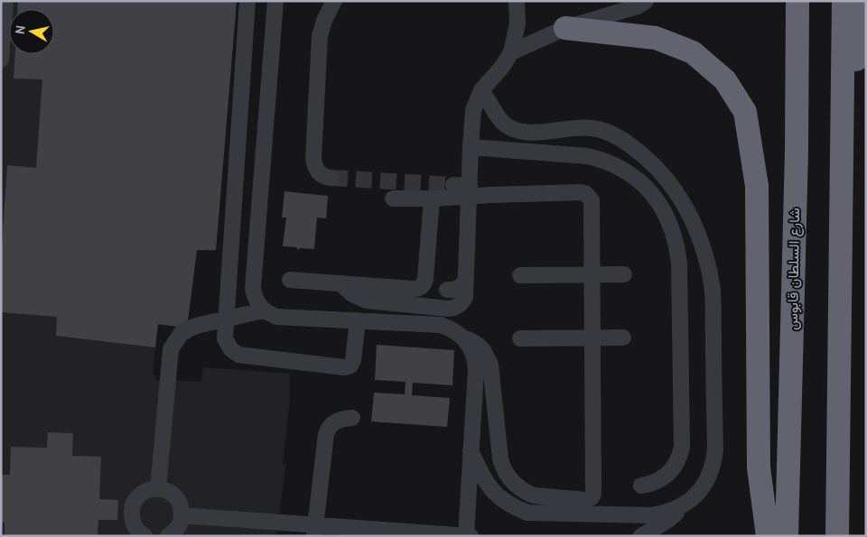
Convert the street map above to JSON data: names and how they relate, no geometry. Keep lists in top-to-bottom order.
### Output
{
  "streets": {
    "highway": ["شارع السلطان قابوس"]
  },
  "north": "left"
}
